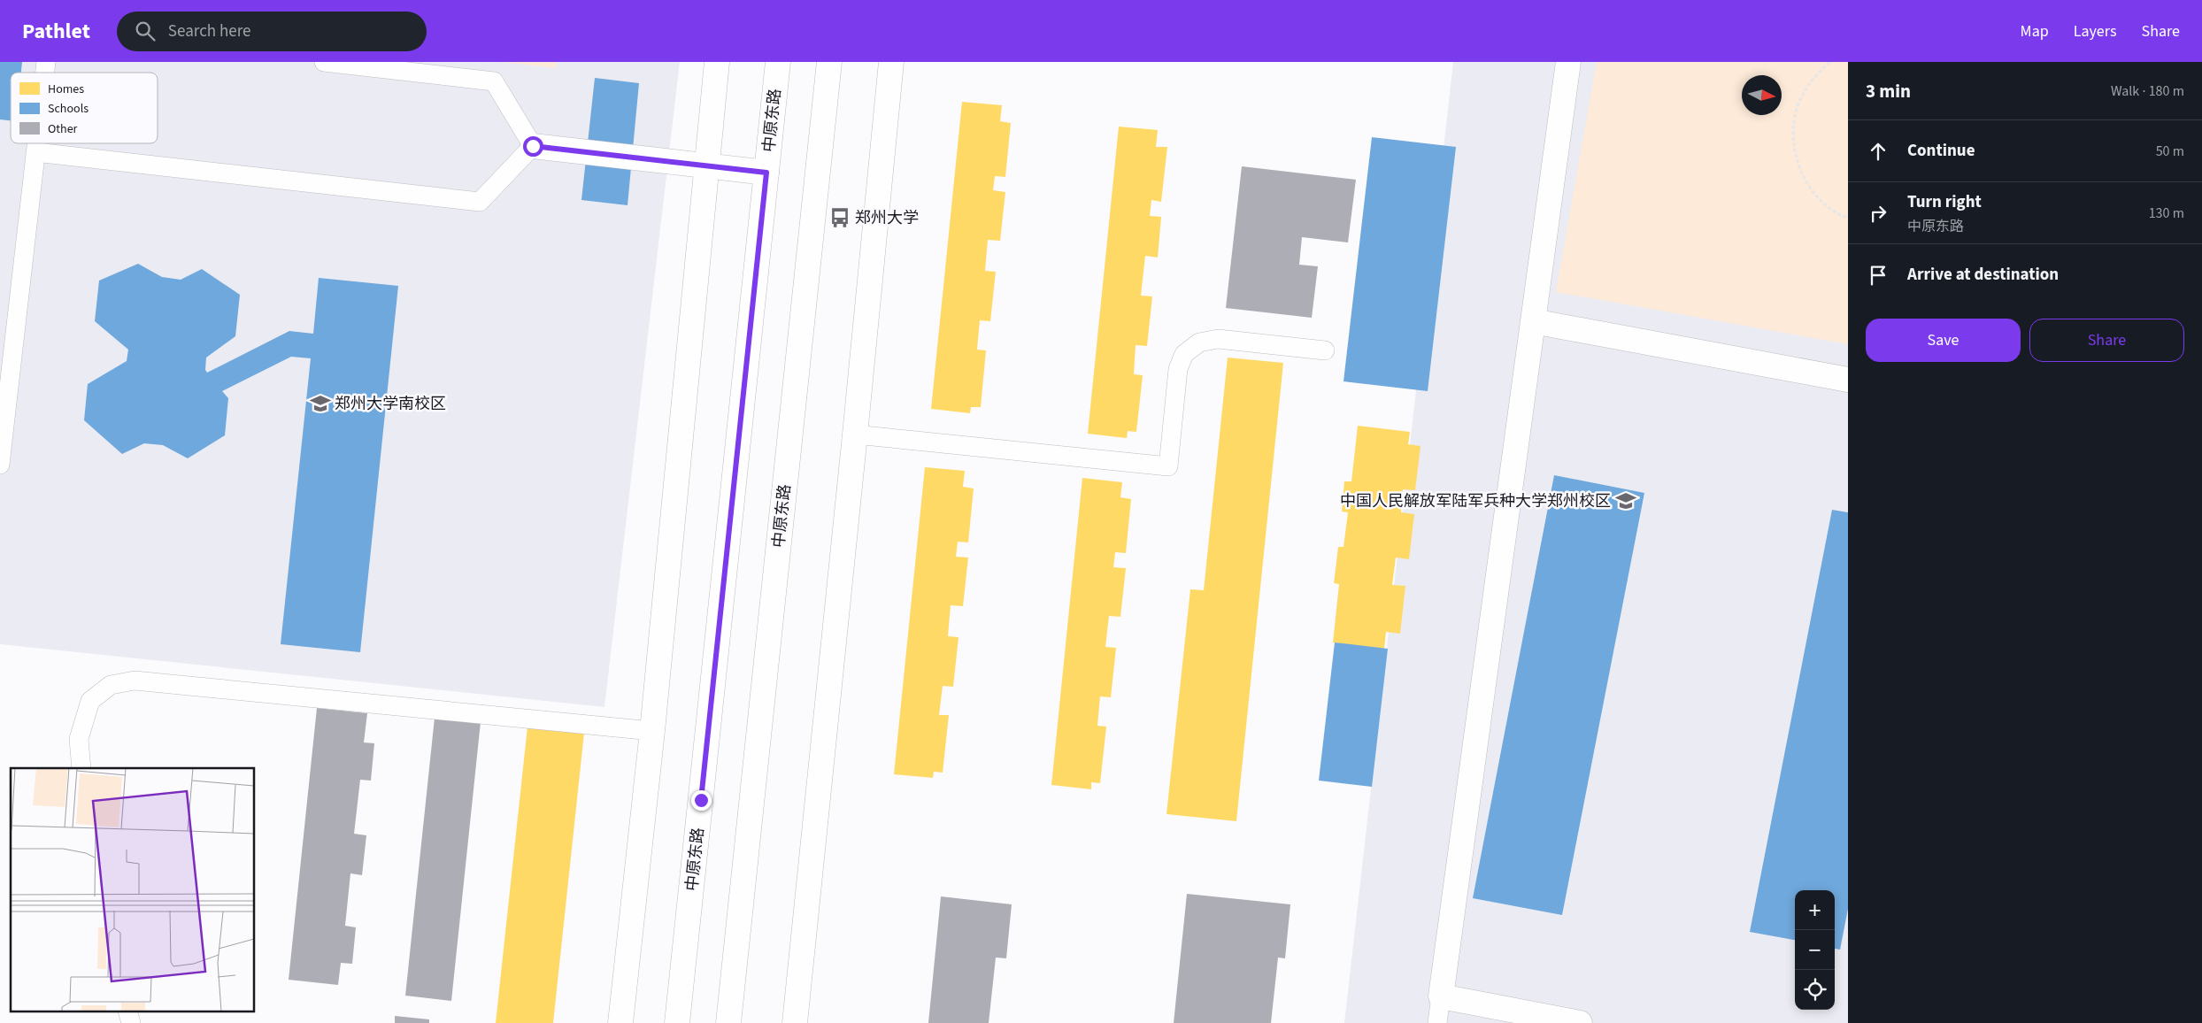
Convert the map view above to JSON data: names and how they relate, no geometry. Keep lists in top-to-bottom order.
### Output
{
  "streets": {
    "street": ["中原东路"]
  },
  "places": {
    "bus stop": ["郑州大学"],
    "school or university": ["郑州大学南校区", "中国人民解放军陆军兵种大学郑州校区"]
  },
  "legend": ["Homes", "Schools", "Other"],
  "north": "right",
  "page": {
    "header": "Pathlet",
    "search": "Search here",
    "nav": ["Map", "Layers", "Share"],
    "heading": ["3 min", "Walk · 180 m"],
    "list": [
      ["Continue", "50 m"],
      ["Turn right", "中原东路", "130 m"],
      "Arrive at destination"
    ],
    "buttons": ["Save", "Share"],
    "map_buttons": ["+", "−"]
  }
}
